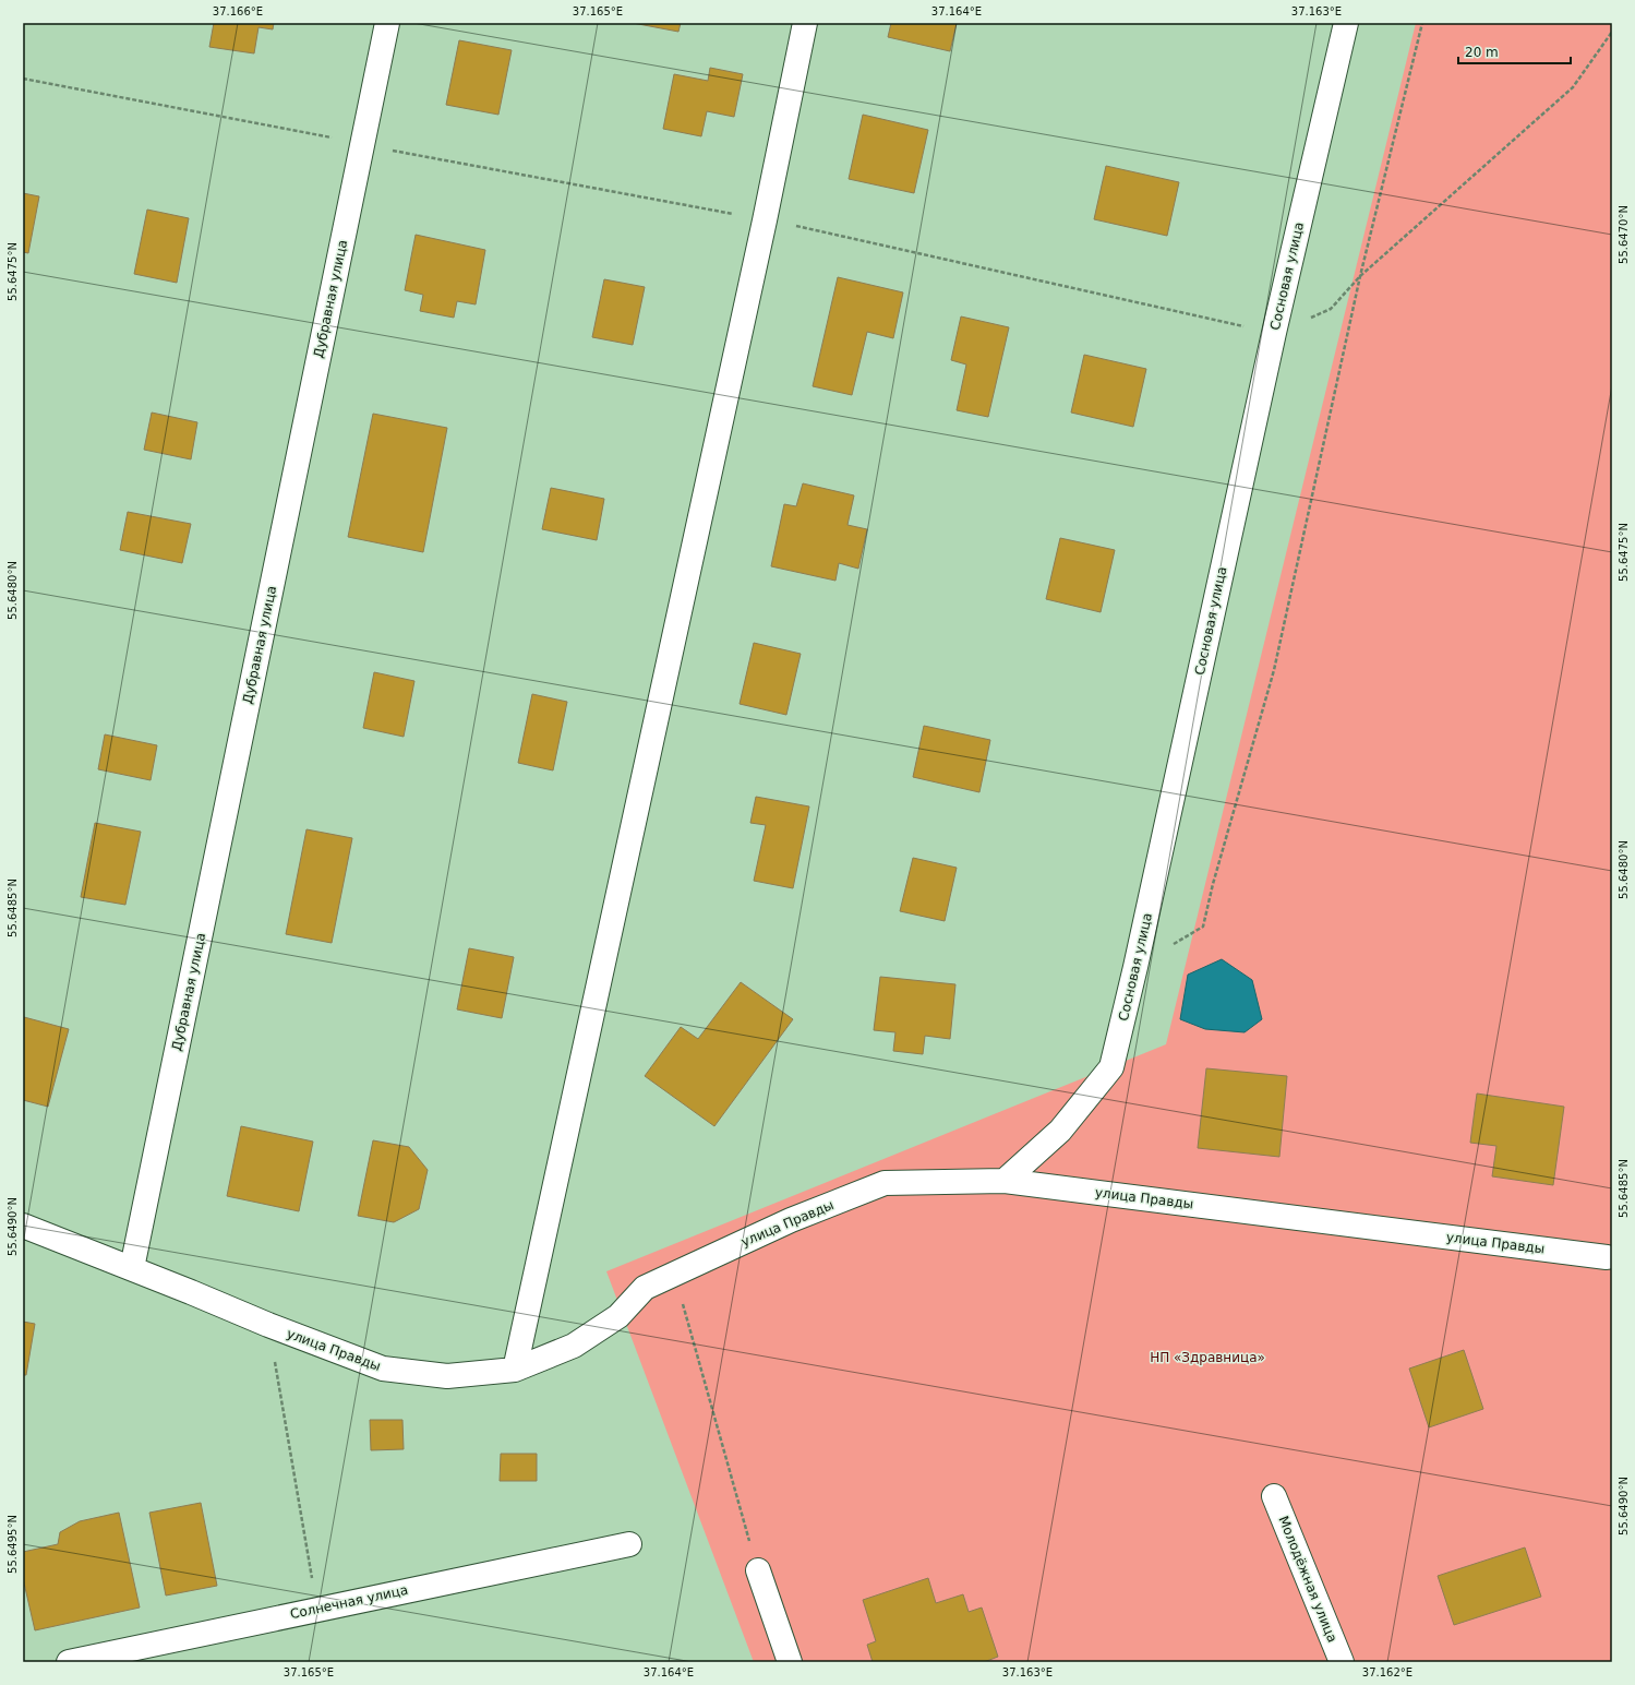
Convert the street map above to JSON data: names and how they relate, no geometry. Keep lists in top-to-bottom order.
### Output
{
  "streets": {
    "street": [
      "Сосновая улица",
      "Дубравная улица",
      "улица Правды",
      "Молодёжная улица",
      "Солнечная улица"
    ]
  },
  "crossings": [
    ["Сосновая улица", "улица Правды"],
    ["Дубравная улица", "улица Правды"]
  ],
  "parks": ["НП «Здравница»"],
  "scale_bar": "20 m",
  "coordinates": [
    "37.166°E",
    "37.165°E",
    "37.164°E",
    "37.163°E",
    "55.6470°N",
    "55.6475°N",
    "55.6480°N",
    "55.6485°N",
    "55.6490°N",
    "55.6495°N",
    "37.162°E"
  ]
}
